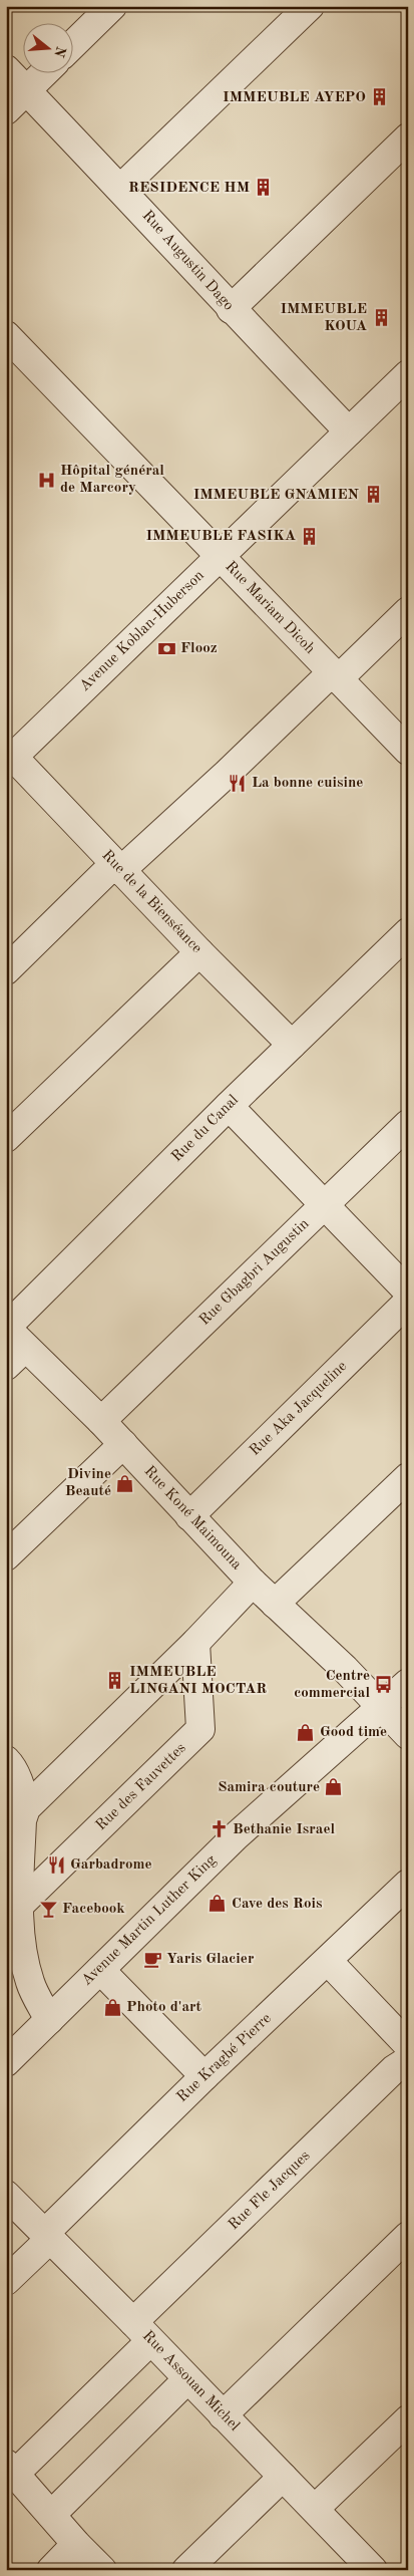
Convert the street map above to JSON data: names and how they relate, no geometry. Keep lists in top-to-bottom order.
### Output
{
  "streets": {
    "street": [
      "Rue Augustin Dago",
      "Rue Mariam Dicoh",
      "Avenue Koblan-Huberson",
      "Rue de la Bienséance",
      "Rue du Canal",
      "Rue Gbagbri Augustin",
      "Rue Aka Jacqueline",
      "Rue Koné Maimouna",
      "Rue des Fauvettes",
      "Avenue Martin Luther King",
      "Rue Kragbé Pierre",
      "Rue Fle Jacques",
      "Rue Assouan Michel"
    ]
  },
  "crossings": [
    ["Rue Augustin Dago", "Avenue Koblan-Huberson"],
    ["Rue Mariam Dicoh", "Avenue Koblan-Huberson"],
    ["Avenue Koblan-Huberson", "Rue de la Bienséance"],
    ["Rue de la Bienséance", "Rue du Canal"],
    ["Rue du Canal", "Rue Koné Maimouna"],
    ["Rue Gbagbri Augustin", "Rue Koné Maimouna"],
    ["Rue Aka Jacqueline", "Rue Koné Maimouna"],
    ["Rue Koné Maimouna", "Avenue Martin Luther King"],
    ["Rue Kragbé Pierre", "Rue Assouan Michel"],
    ["Rue Fle Jacques", "Rue Assouan Michel"]
  ],
  "places": {
    "building": [
      "IMMEUBLE AYEPO",
      "RESIDENCE HM",
      "IMMEUBLE KOUA",
      "IMMEUBLE GNAMIEN",
      "IMMEUBLE FASIKA",
      "IMMEUBLE LINGANI MOCTAR"
    ],
    "hospital": ["Hôpital général de Marcory"],
    "bank": ["Flooz"],
    "restaurant": ["La bonne cuisine", "Garbadrome"],
    "shop": [
      "Divine Beauté",
      "Good time",
      "Samira couture",
      "Cave des Rois",
      "Photo d'art"
    ],
    "bus stop": ["Centre commercial"],
    "church": ["Bethanie Israel"],
    "bar": ["Facebook"],
    "cafe": ["Yaris Glacier"]
  },
  "north": "right"
}
